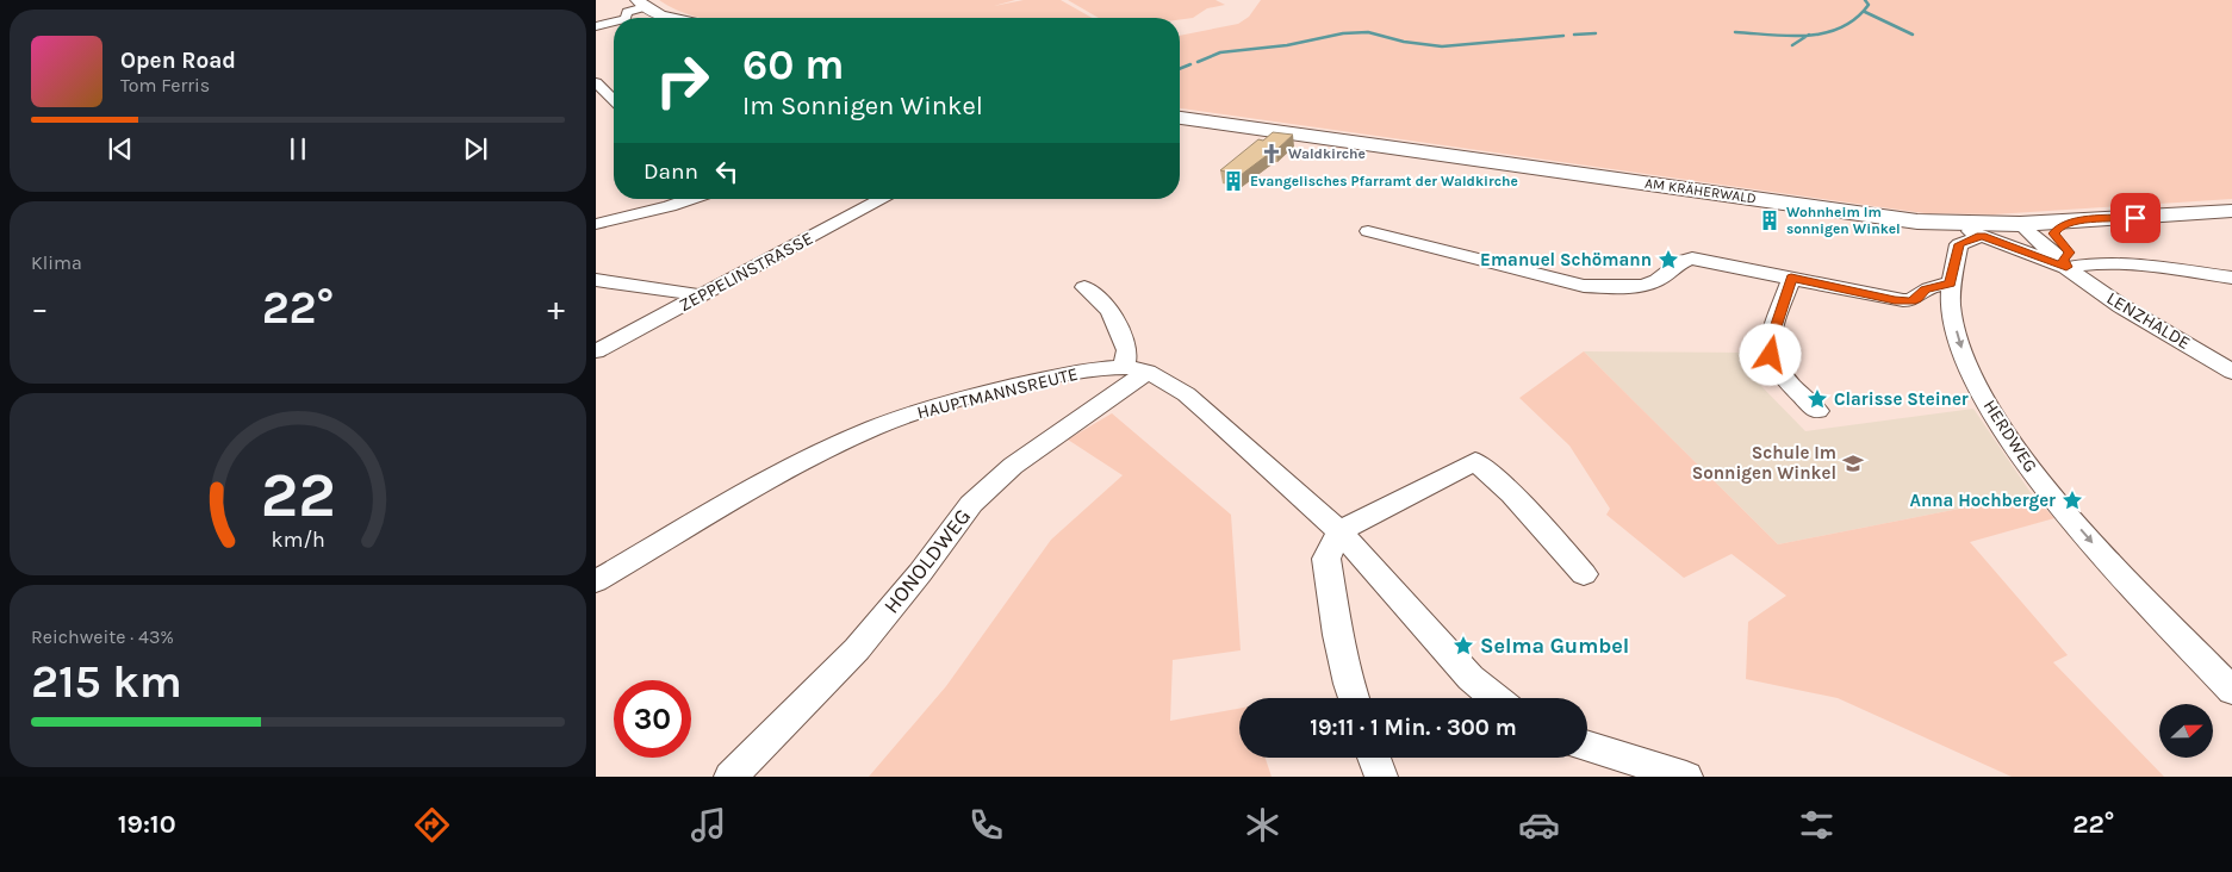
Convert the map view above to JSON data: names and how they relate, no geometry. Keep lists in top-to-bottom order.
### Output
{
  "streets": {
    "main road": ["AM KRÄHERWALD"],
    "street": [
      "ZEPPELINSTRASSE",
      "LENZHALDE",
      "HAUPTMANNSREUTE",
      "HERDWEG",
      "HONOLDWEG"
    ]
  },
  "crossings": [
    ["AM KRÄHERWALD", "LENZHALDE"],
    ["AM KRÄHERWALD", "HERDWEG"],
    ["LENZHALDE", "HERDWEG"],
    ["HAUPTMANNSREUTE", "HONOLDWEG"]
  ],
  "one_way": ["HERDWEG"],
  "places": {
    "church": ["Waldkirche"],
    "building": ["Evangelisches Pfarramt der Waldkirche", "Wohnheim Im sonnigen Winkel"],
    "place": [
      "Emanuel Schömann",
      "Clarisse Steiner",
      "Anna Hochberger",
      "Selma Gumbel"
    ],
    "school or university": ["Schule Im Sonnigen Winkel"]
  },
  "north": "right",
  "page": {
    "turn": ["60 m", "Im Sonnigen Winkel"],
    "song": ["Open Road", "Tom Ferris"],
    "then": "Dann",
    "tile": [
      "Klima",
      ["Reichweite · 43%", "215 km"]
    ],
    "heat": ["−", "22°", "+"],
    "limit": "30",
    "trip": "19:11 · 1 Min. · 300 m",
    "tabs": ["19:10", "22°"],
    "gauge": ["22", "km/h"]
  }
}
